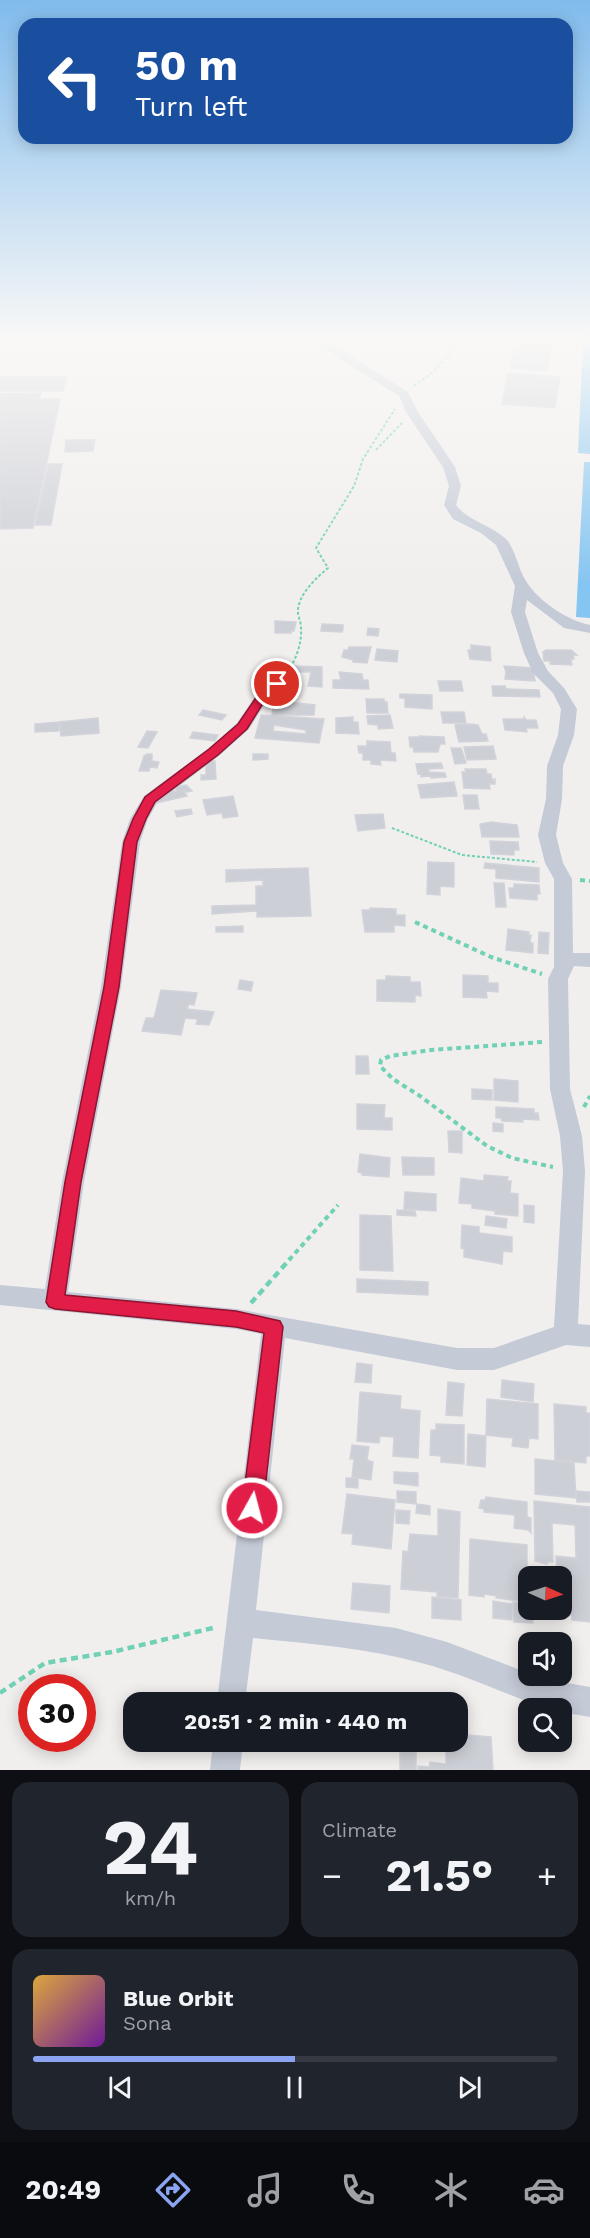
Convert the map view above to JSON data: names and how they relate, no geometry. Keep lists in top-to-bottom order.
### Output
{
  "north": "right",
  "page": {
    "turn": ["50 m", "Turn left"],
    "limit": "30",
    "trip": "20:51 · 2 min · 440 m",
    "tile": [
      ["24", "km/h"],
      "Climate"
    ],
    "heat": ["−", "21.5°", "+"],
    "song": ["Blue Orbit", "Sona"],
    "tabs": "20:49"
  }
}
